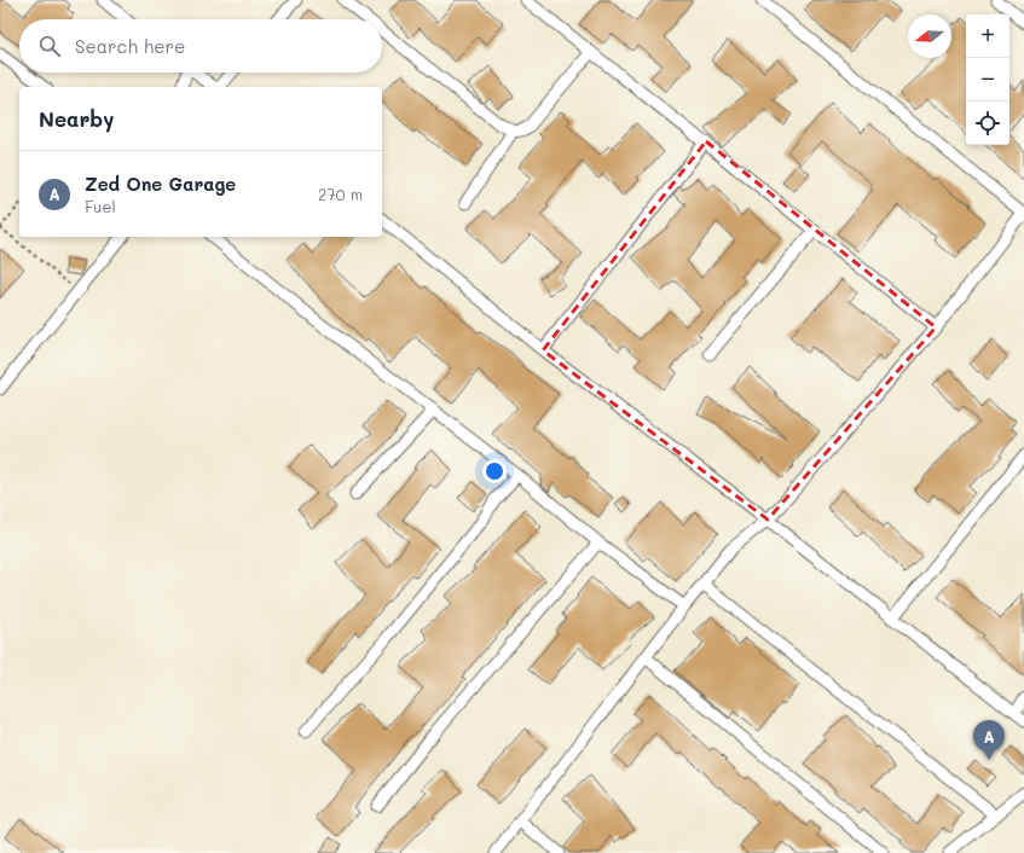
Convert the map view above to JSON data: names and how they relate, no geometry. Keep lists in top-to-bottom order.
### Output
{
  "north": "left",
  "page": {
    "map_buttons": ["+", "−"],
    "search": "Search here",
    "heading": "Nearby",
    "list": [
      {
        "mark": "A",
        "name": "Zed One Garage",
        "note": "Fuel",
        "value": "270 m"
      }
    ],
    "pins": "A"
  }
}
